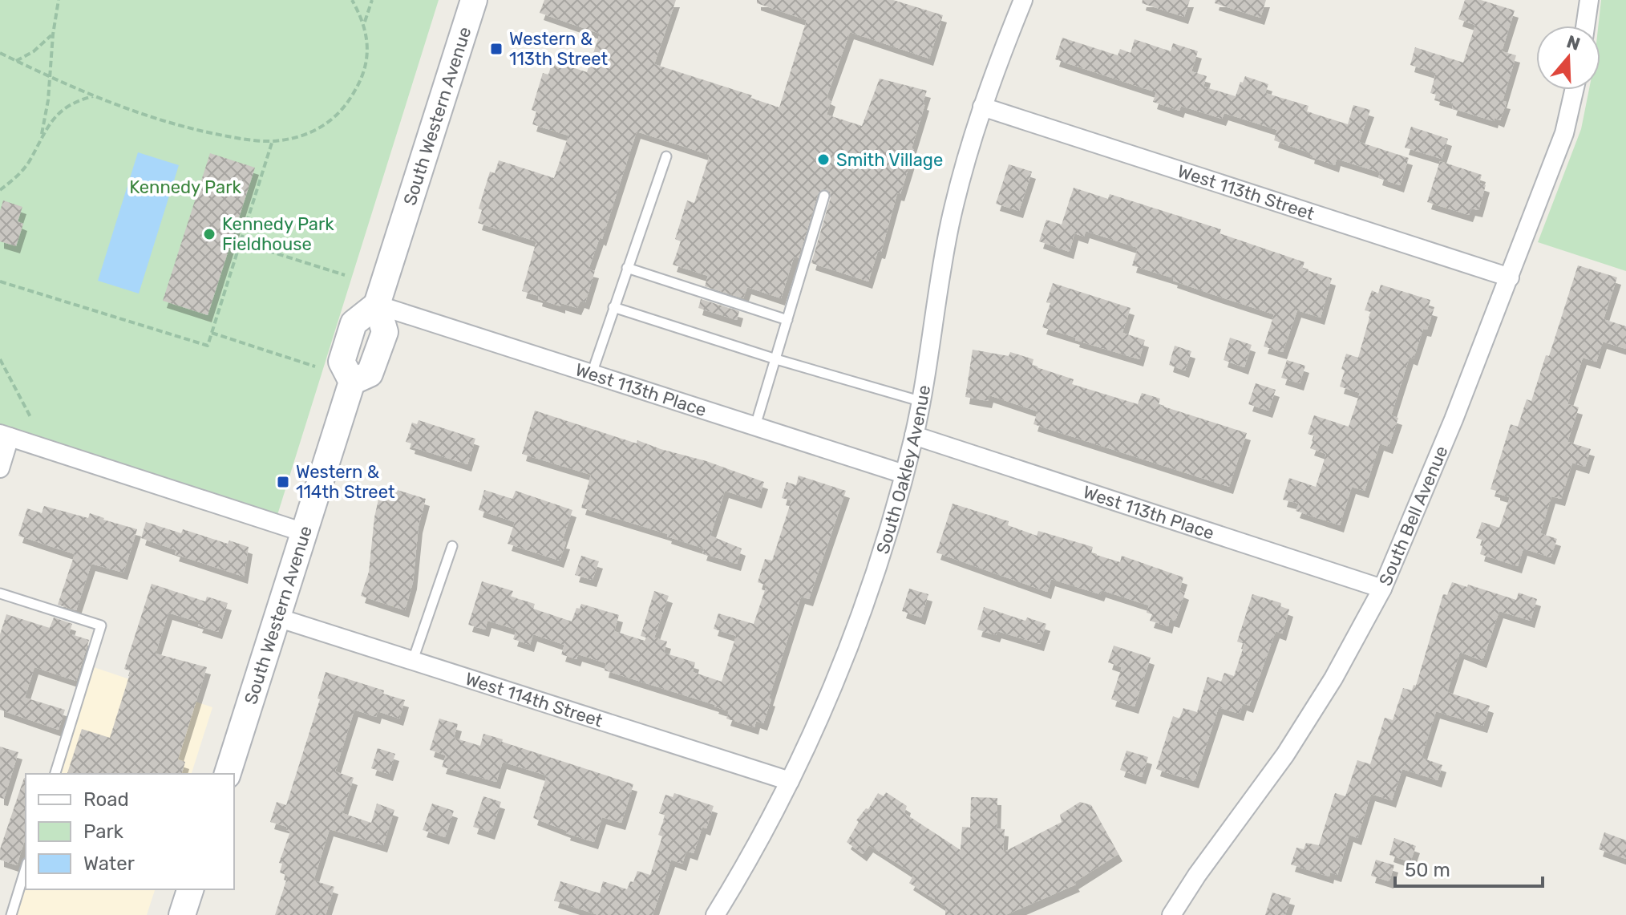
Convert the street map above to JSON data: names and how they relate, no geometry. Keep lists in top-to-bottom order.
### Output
{
  "streets": {
    "main road": ["South Western Avenue"],
    "street": [
      "West 113th Street",
      "West 113th Place",
      "South Oakley Avenue",
      "South Bell Avenue",
      "West 114th Street"
    ]
  },
  "crossings": [
    ["South Western Avenue", "West 113th Place"],
    ["South Western Avenue", "West 114th Street"],
    ["West 113th Street", "South Oakley Avenue"],
    ["West 113th Street", "South Bell Avenue"],
    ["West 113th Place", "South Oakley Avenue"],
    ["West 113th Place", "South Bell Avenue"],
    ["South Oakley Avenue", "West 114th Street"]
  ],
  "parks": ["Kennedy Park"],
  "places": {
    "transit": ["Western & 113th Street", "Western & 114th Street"],
    "other": ["Smith Village", "Kennedy Park Fieldhouse"]
  },
  "legend": ["Road", "Park", "Water"],
  "scale_bar": "50 m",
  "north": "top"
}
